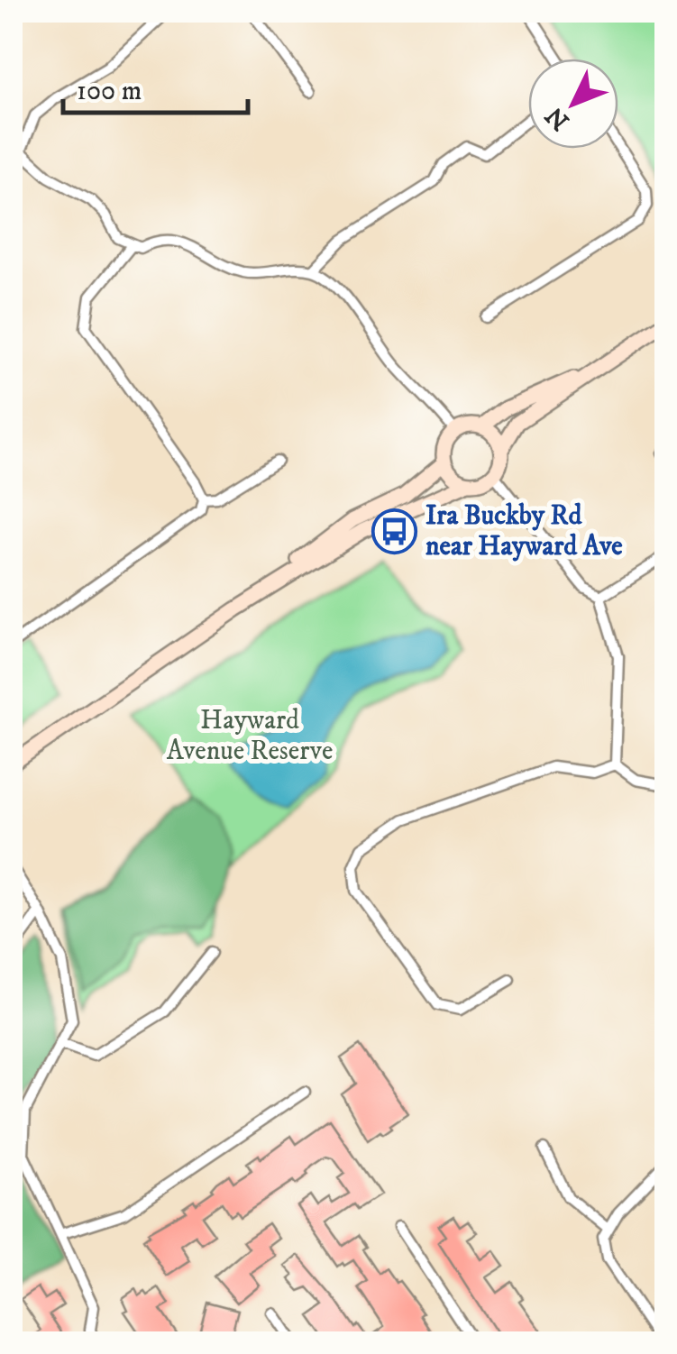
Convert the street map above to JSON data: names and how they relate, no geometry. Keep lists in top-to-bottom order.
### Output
{
  "parks": ["Hayward Avenue Reserve"],
  "places": {
    "bus stop": ["Ira Buckby Rd near Hayward Ave"]
  },
  "scale_bar": "100 m",
  "north": "bottom left"
}
